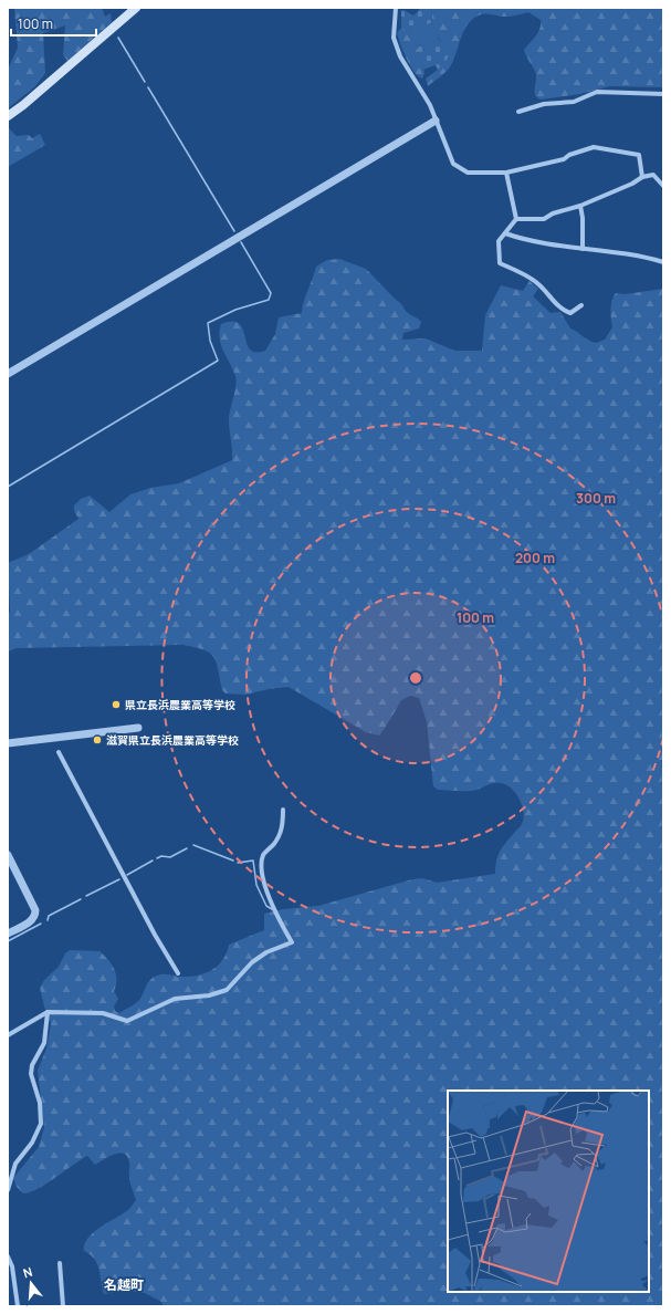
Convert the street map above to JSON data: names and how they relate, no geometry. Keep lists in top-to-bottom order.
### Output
{
  "districts": ["名越町"],
  "places": ["県立長浜農業高等学校", "滋賀県立長浜農業高等学校"],
  "scale_bar": "100 m",
  "north": "top",
  "rings": ["300 m", "200 m", "100 m"]
}
